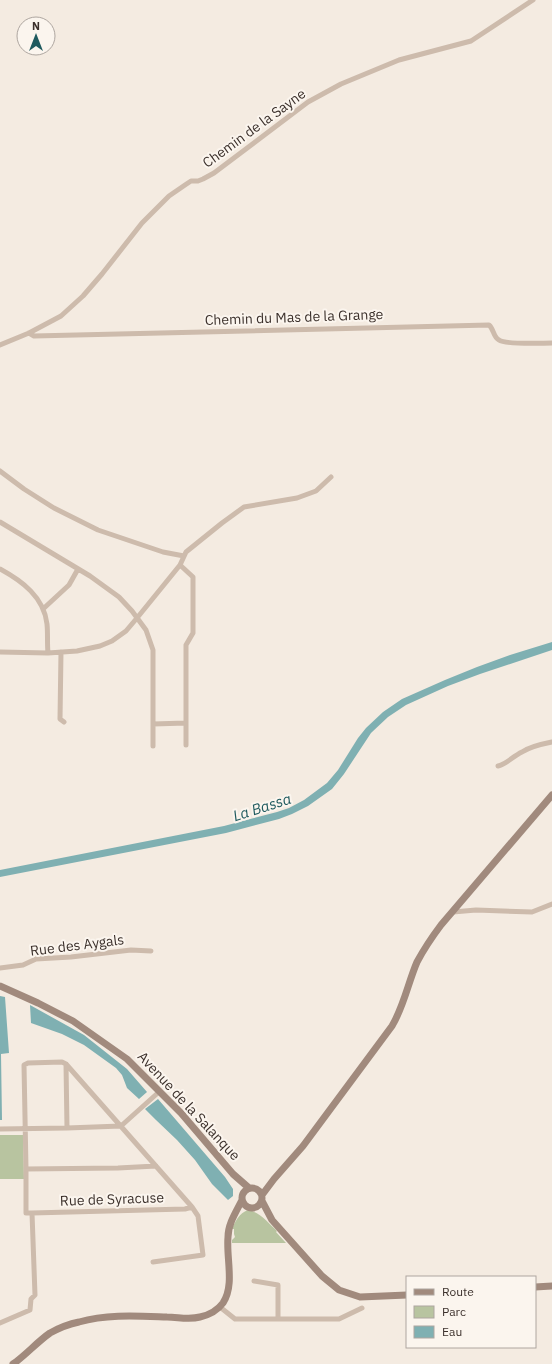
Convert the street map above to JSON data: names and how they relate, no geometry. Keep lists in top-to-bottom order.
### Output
{
  "streets": {
    "main road": ["Avenue de la Salanque"],
    "street": [
      "Chemin de la Sayne",
      "Chemin du Mas de la Grange",
      "Rue des Aygals",
      "Rue de Syracuse"
    ]
  },
  "crossings": [
    ["Chemin de la Sayne", "Chemin du Mas de la Grange"]
  ],
  "water": ["La Bassa"],
  "legend": ["Route", "Parc", "Eau"],
  "north": "top"
}
